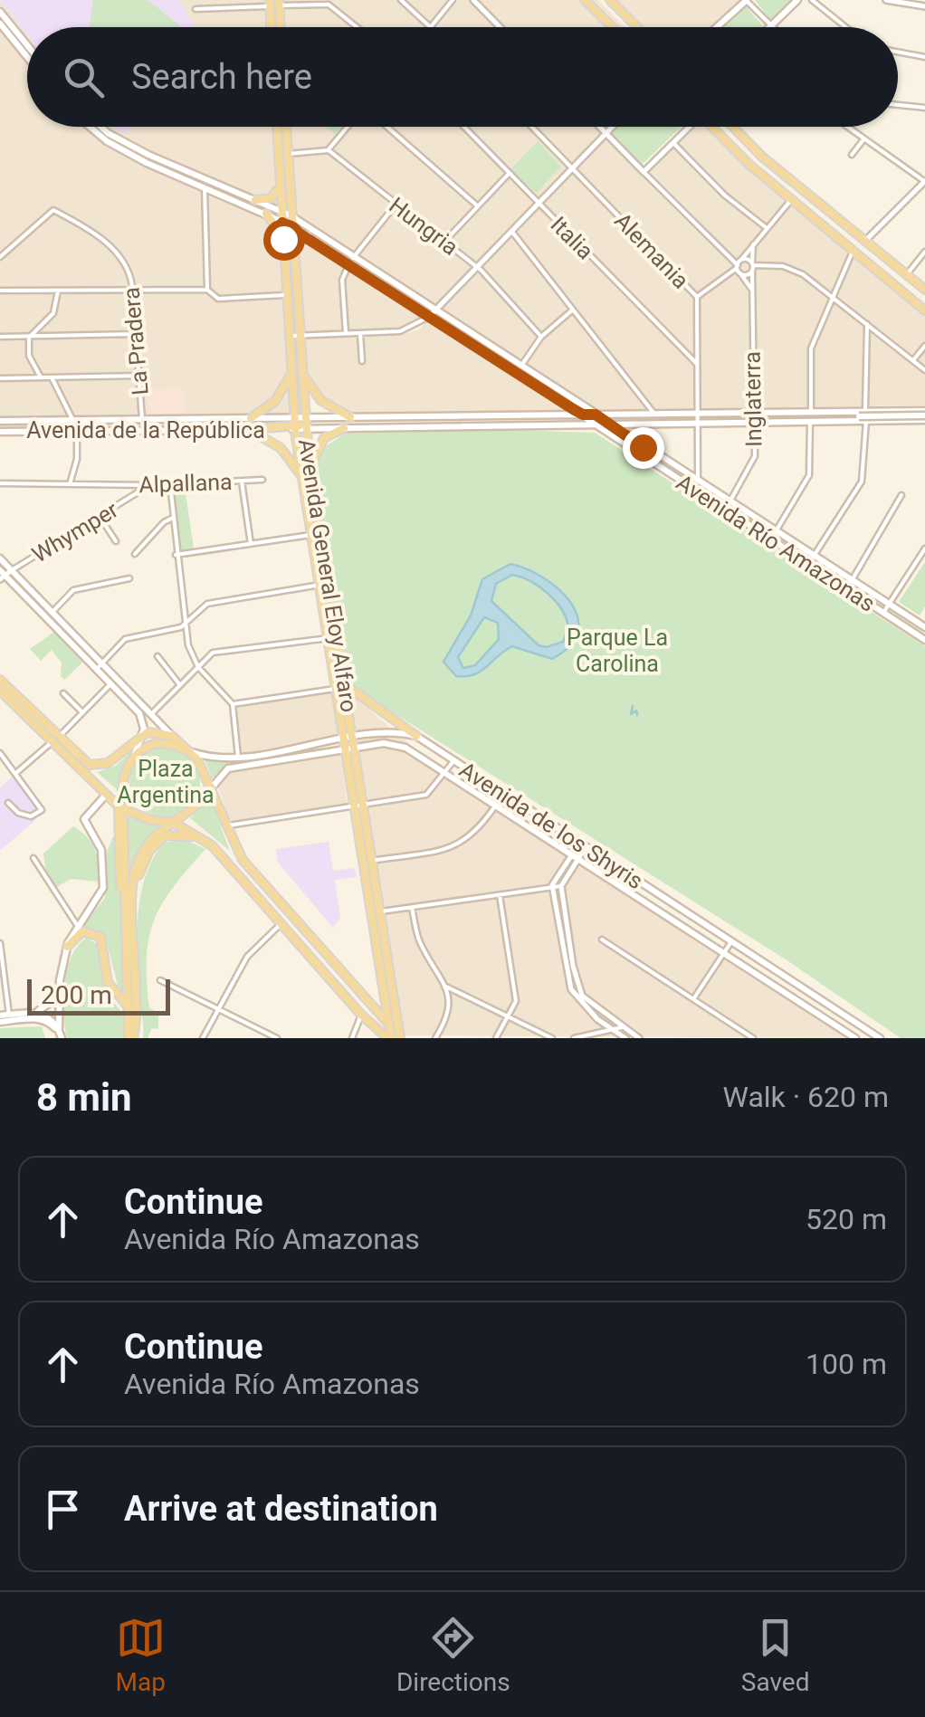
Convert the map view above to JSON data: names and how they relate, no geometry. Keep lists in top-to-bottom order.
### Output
{
  "streets": {
    "main road": [
      "Avenida de la República",
      "Avenida Río Amazonas",
      "Avenida General Eloy Alfaro",
      "Avenida de los Shyris"
    ],
    "street": [
      "Hungria",
      "Italia",
      "Alemania",
      "La Pradera",
      "Inglaterra",
      "Alpallana",
      "Whymper"
    ]
  },
  "crossings": [
    ["Italia", "Alemania"],
    ["Alemania", "Avenida de la República"],
    ["Alemania", "Avenida Río Amazonas"],
    ["La Pradera", "Avenida de la República"],
    ["Inglaterra", "Avenida de la República"],
    ["Inglaterra", "Avenida Río Amazonas"],
    ["Avenida de la República", "Avenida Río Amazonas"],
    ["Avenida de la República", "Avenida General Eloy Alfaro"],
    ["Alpallana", "Whymper"],
    ["Avenida Río Amazonas", "Avenida General Eloy Alfaro"],
    ["Avenida General Eloy Alfaro", "Avenida de los Shyris"]
  ],
  "parks": ["Parque La Carolina", "Plaza Argentina"],
  "scale_bar": "200 m",
  "page": {
    "search": "Search here",
    "scale": "200 m",
    "heading": ["8 min", "Walk · 620 m"],
    "list": [
      ["Continue", "Avenida Río Amazonas", "520 m"],
      ["Continue", "Avenida Río Amazonas", "100 m"],
      "Arrive at destination"
    ],
    "nav": ["Map", "Directions", "Saved"]
  }
}
